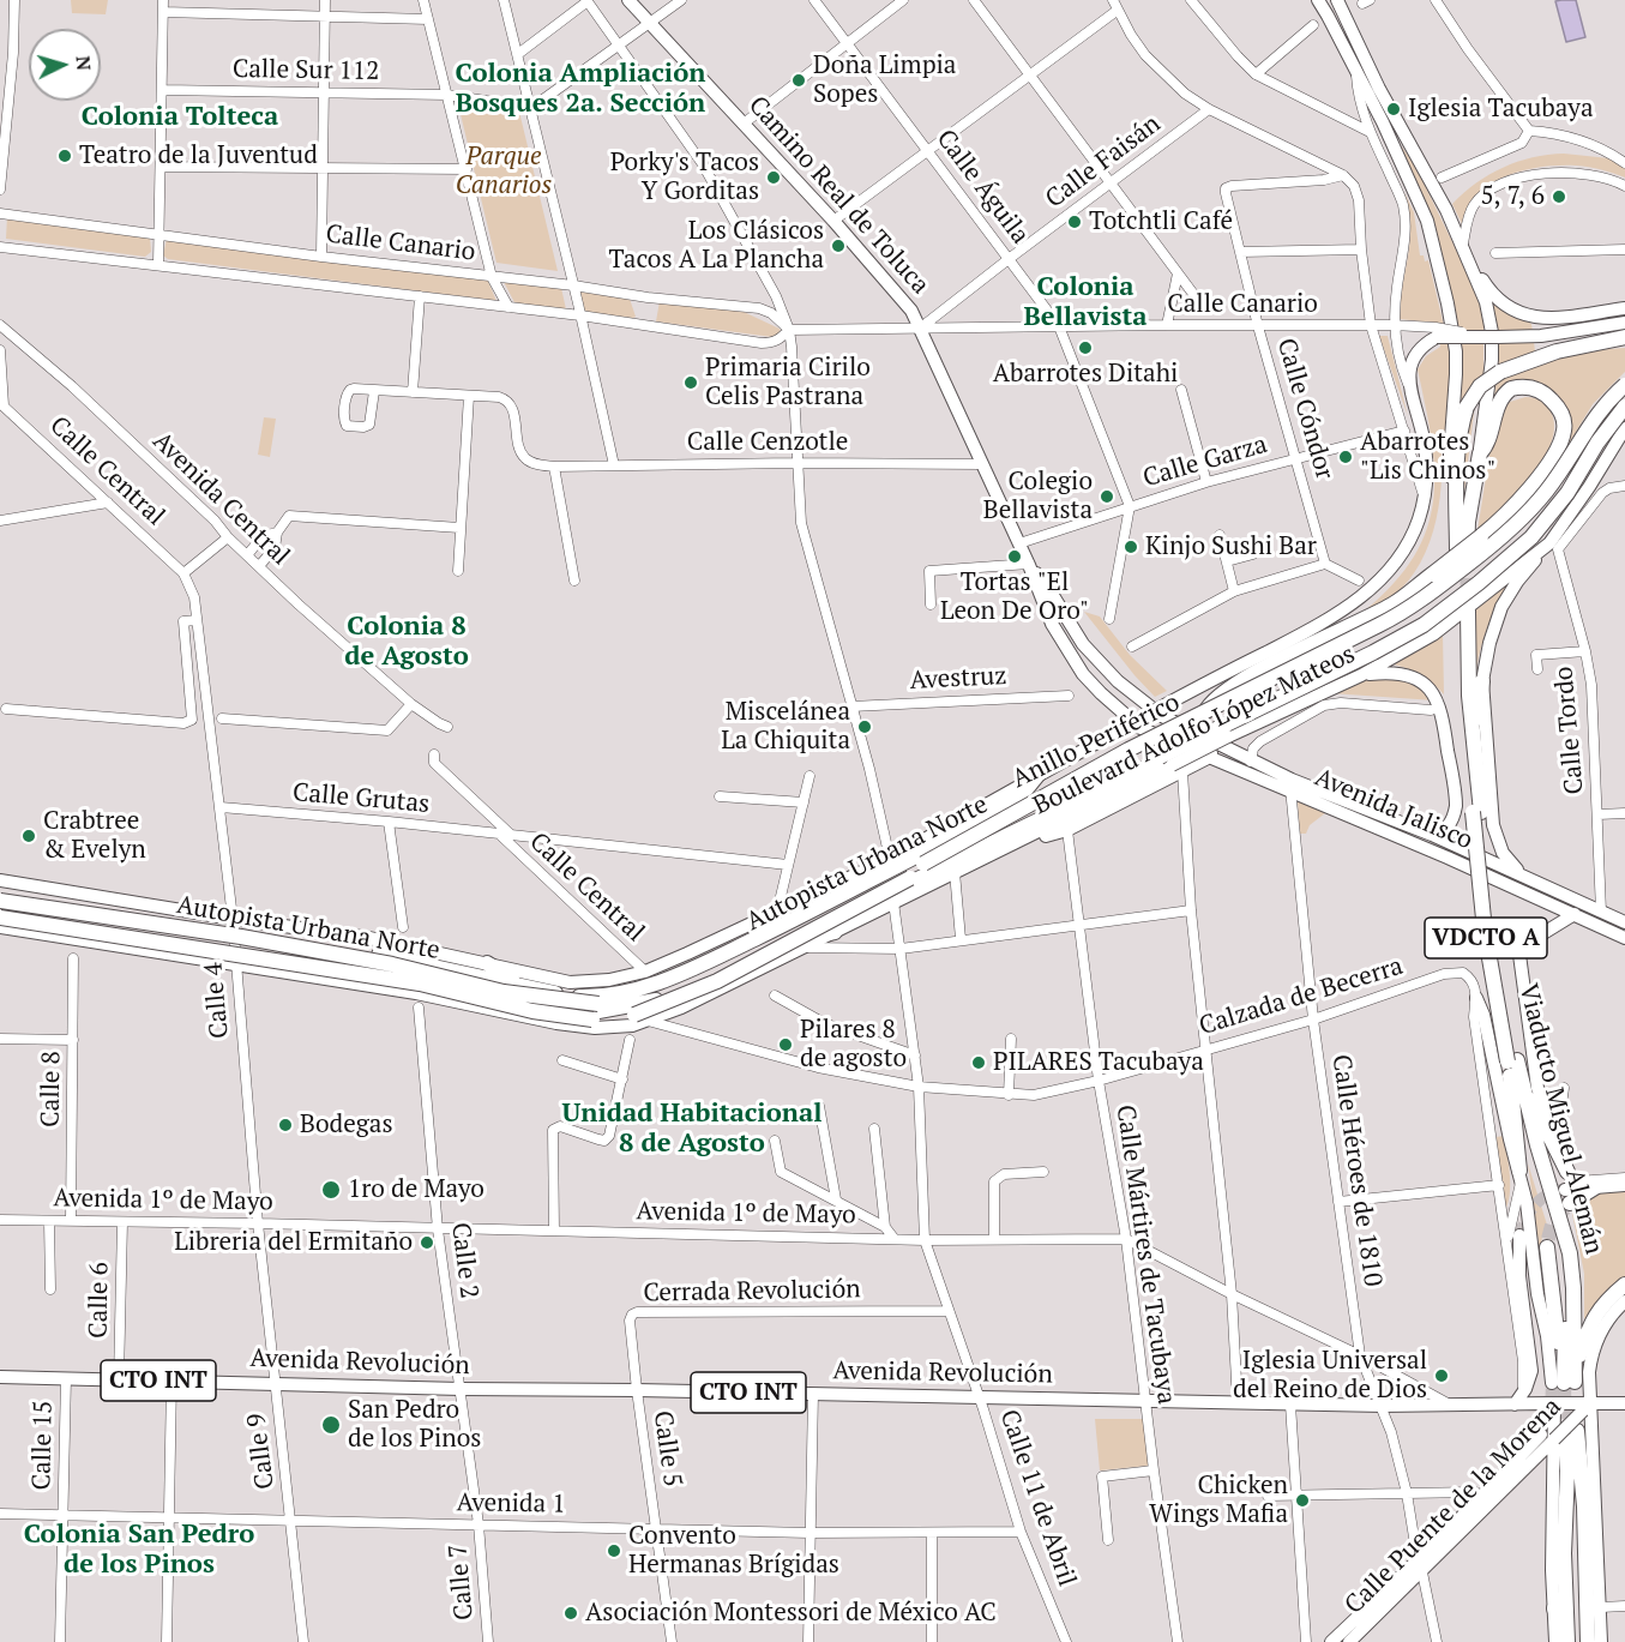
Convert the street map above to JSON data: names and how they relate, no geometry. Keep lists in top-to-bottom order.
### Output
{
  "streets": {
    "highway": [
      "Anillo Periférico",
      "Autopista Urbana Norte",
      "VDCTO A",
      "Viaducto Miguel Alemán"
    ],
    "main road": [
      "Camino Real de Toluca",
      "Boulevard Adolfo López Mateos",
      "Avenida Jalisco",
      "Avenida Revolución",
      "CTO INT",
      "Calle Puente de la Morena"
    ],
    "street": [
      "Calle Sur 112",
      "Calle Faisán",
      "Calle Águila",
      "Calle Canario",
      "Calle Cóndor",
      "Calle Cenzotle",
      "Calle Garza",
      "Calle Central",
      "Avenida Central",
      "Avestruz",
      "Calle Tordo",
      "Calle Grutas",
      "Calzada de Becerra",
      "Calle 4",
      "Calle 8",
      "Calle Héroes de 1810",
      "Avenida 1º de Mayo",
      "Calle Mártires de Tacubaya",
      "Calle 2",
      "Cerrada Revolución",
      "Calle 6",
      "Calle 15",
      "Calle 5",
      "Calle 9",
      "Calle 11 de Abril",
      "Avenida 1",
      "Calle 7"
    ]
  },
  "crossings": [
    ["Calle Faisán", "Calle Águila"],
    ["Calle Faisán", "Camino Real de Toluca"],
    ["Calle Faisán", "Calle Canario"],
    ["Calle Águila", "Calle Canario"],
    ["Calle Águila", "Calle Garza"],
    ["Camino Real de Toluca", "Calle Canario"],
    ["Camino Real de Toluca", "Calle Cenzotle"],
    ["Camino Real de Toluca", "Calle Garza"],
    ["Camino Real de Toluca", "Boulevard Adolfo López Mateos"],
    ["Camino Real de Toluca", "Avenida Jalisco"],
    ["Calle Canario", "Calle Cóndor"],
    ["Calle Cóndor", "Calle Garza"],
    ["Calle Central", "Boulevard Adolfo López Mateos"],
    ["Calle Central", "Calle Grutas"],
    ["Calle Central", "Calle 4"],
    ["Boulevard Adolfo López Mateos", "Calle Tordo"],
    ["Boulevard Adolfo López Mateos", "Anillo Periférico"],
    ["Boulevard Adolfo López Mateos", "Avenida Jalisco"],
    ["Boulevard Adolfo López Mateos", "Calle 4"],
    ["Boulevard Adolfo López Mateos", "Calle 11 de Abril"],
    ["Calle Tordo", "Avenida Jalisco"],
    ["Anillo Periférico", "Avenida Jalisco"],
    ["Anillo Periférico", "Autopista Urbana Norte"],
    ["Anillo Periférico", "Calle 4"],
    ["Calle Grutas", "Calle 4"],
    ["Avenida Jalisco", "Viaducto Miguel Alemán"],
    ["Avenida Jalisco", "Calle Héroes de 1810"],
    ["Calzada de Becerra", "Viaducto Miguel Alemán"],
    ["Calzada de Becerra", "Calle Héroes de 1810"],
    ["Calzada de Becerra", "Calle Mártires de Tacubaya"],
    ["Calzada de Becerra", "Calle 11 de Abril"],
    ["Calle 4", "Avenida 1º de Mayo"],
    ["Calle 4", "Avenida Revolución"],
    ["Calle 4", "Calle 9"],
    ["Calle 8", "Avenida 1º de Mayo"],
    ["Viaducto Miguel Alemán", "Calle Puente de la Morena"],
    ["Calle Héroes de 1810", "Avenida 1º de Mayo"],
    ["Calle Héroes de 1810", "Avenida Revolución"],
    ["Calle Héroes de 1810", "Calle Puente de la Morena"],
    ["Avenida 1º de Mayo", "Calle Mártires de Tacubaya"],
    ["Avenida 1º de Mayo", "Calle 2"],
    ["Avenida 1º de Mayo", "Calle 6"],
    ["Avenida 1º de Mayo", "Avenida Revolución"],
    ["Avenida 1º de Mayo", "Calle 11 de Abril"],
    ["Calle Mártires de Tacubaya", "Avenida Revolución"],
    ["Calle 2", "Avenida Revolución"],
    ["Calle 2", "Calle 7"],
    ["Cerrada Revolución", "Avenida Revolución"],
    ["Cerrada Revolución", "Calle 5"],
    ["Cerrada Revolución", "Calle 11 de Abril"],
    ["Calle 6", "Avenida Revolución"],
    ["Avenida Revolución", "Calle 15"],
    ["Avenida Revolución", "Calle 5"],
    ["Avenida Revolución", "Calle 9"],
    ["Avenida Revolución", "Calle 11 de Abril"],
    ["Avenida Revolución", "Calle Puente de la Morena"],
    ["Avenida Revolución", "Calle 7"],
    ["Calle 15", "Avenida 1"],
    ["Calle 5", "Avenida 1"],
    ["Calle 9", "Avenida 1"],
    ["Calle 11 de Abril", "Avenida 1"],
    ["Avenida 1", "Calle 7"]
  ],
  "districts": [
    "Colonia Ampliación Bosques 2a. Sección",
    "Colonia Tolteca",
    "Colonia Bellavista",
    "Colonia 8 de Agosto",
    "Unidad Habitacional 8 de Agosto",
    "Colonia San Pedro de los Pinos"
  ],
  "parks": ["Parque Canarios"],
  "places": [
    "Doña Limpia Sopes",
    "Iglesia Tacubaya",
    "Teatro de la Juventud",
    "Porky's Tacos Y Gorditas",
    "5, 7, 6",
    "Totchtli Café",
    "Los Clásicos Tacos A La Plancha",
    "Abarrotes Ditahi",
    "Primaria Cirilo Celis Pastrana",
    "Abarrotes \"Lis Chinos\"",
    "Colegio Bellavista",
    "Kinjo Sushi Bar",
    "Tortas \"El Leon De Oro\"",
    "Miscelánea La Chiquita",
    "Crabtree & Evelyn",
    "Pilares 8 de agosto",
    "PILARES Tacubaya",
    "Bodegas",
    "1ro de Mayo",
    "Libreria del Ermitaño",
    "Iglesia Universal del Reino de Dios",
    "San Pedro de los Pinos",
    "Chicken Wings Mafia",
    "Convento Hermanas Brígidas",
    "Asociación Montessori de México AC"
  ],
  "north": "right"
}
